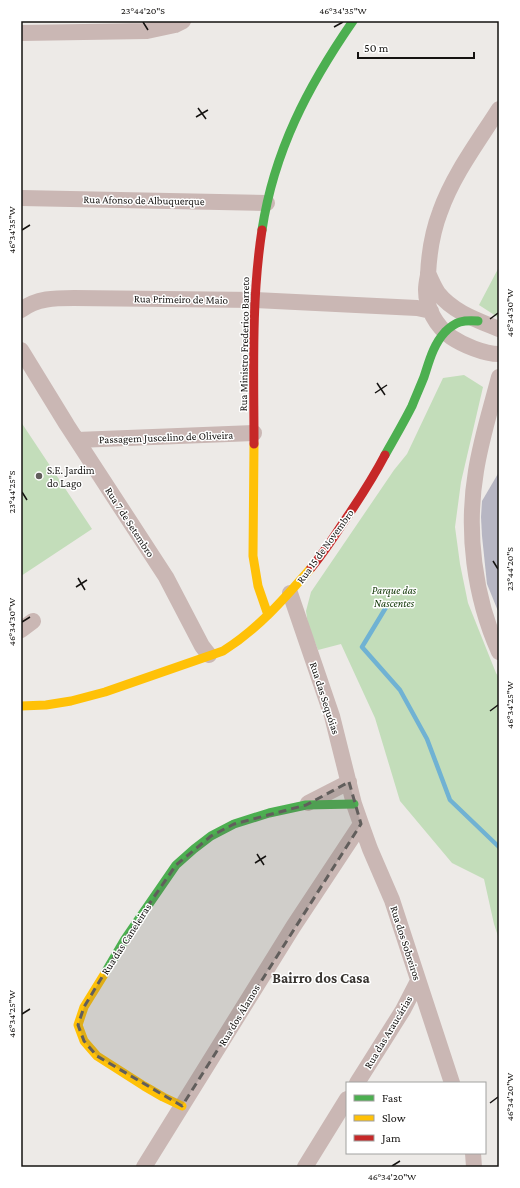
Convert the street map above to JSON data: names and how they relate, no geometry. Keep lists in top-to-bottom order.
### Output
{
  "streets": {
    "street": [
      "Rua Afonso de Albuquerque",
      "Rua Primeiro de Maio",
      "Rua Ministro Frederico Barreto",
      "Passagem Juscelino de Oliveira",
      "Rua 7 de Setembro",
      "Rua 15 de Novembro",
      "Rua das Sequóias",
      "Rua das Caneleiras",
      "Rua dos Sobreiros",
      "Rua dos Álamos",
      "Rua das Araucárias"
    ]
  },
  "crossings": [
    ["Rua Afonso de Albuquerque", "Rua Ministro Frederico Barreto"],
    ["Rua Primeiro de Maio", "Rua Ministro Frederico Barreto"],
    ["Rua Ministro Frederico Barreto", "Passagem Juscelino de Oliveira"],
    ["Rua Ministro Frederico Barreto", "Rua 15 de Novembro"],
    ["Passagem Juscelino de Oliveira", "Rua 7 de Setembro"],
    ["Rua 7 de Setembro", "Rua 15 de Novembro"],
    ["Rua 15 de Novembro", "Rua das Sequóias"],
    ["Rua das Sequóias", "Rua das Caneleiras"],
    ["Rua das Sequóias", "Rua dos Sobreiros"],
    ["Rua das Caneleiras", "Rua dos Sobreiros"],
    ["Rua das Caneleiras", "Rua dos Álamos"],
    ["Rua dos Sobreiros", "Rua dos Álamos"],
    ["Rua dos Sobreiros", "Rua das Araucárias"]
  ],
  "districts": ["Bairro dos Casa"],
  "parks": ["Parque das Nascentes"],
  "places": ["S.E. Jardim do Lago"],
  "legend": ["Fast", "Slow", "Jam"],
  "scale_bar": "50 m",
  "coordinates": [
    "23°44'20\"S",
    "46°34'35\"W",
    "46°34'30\"W",
    "23°44'25\"S",
    "46°34'25\"W",
    "46°34'20\"W"
  ]
}
